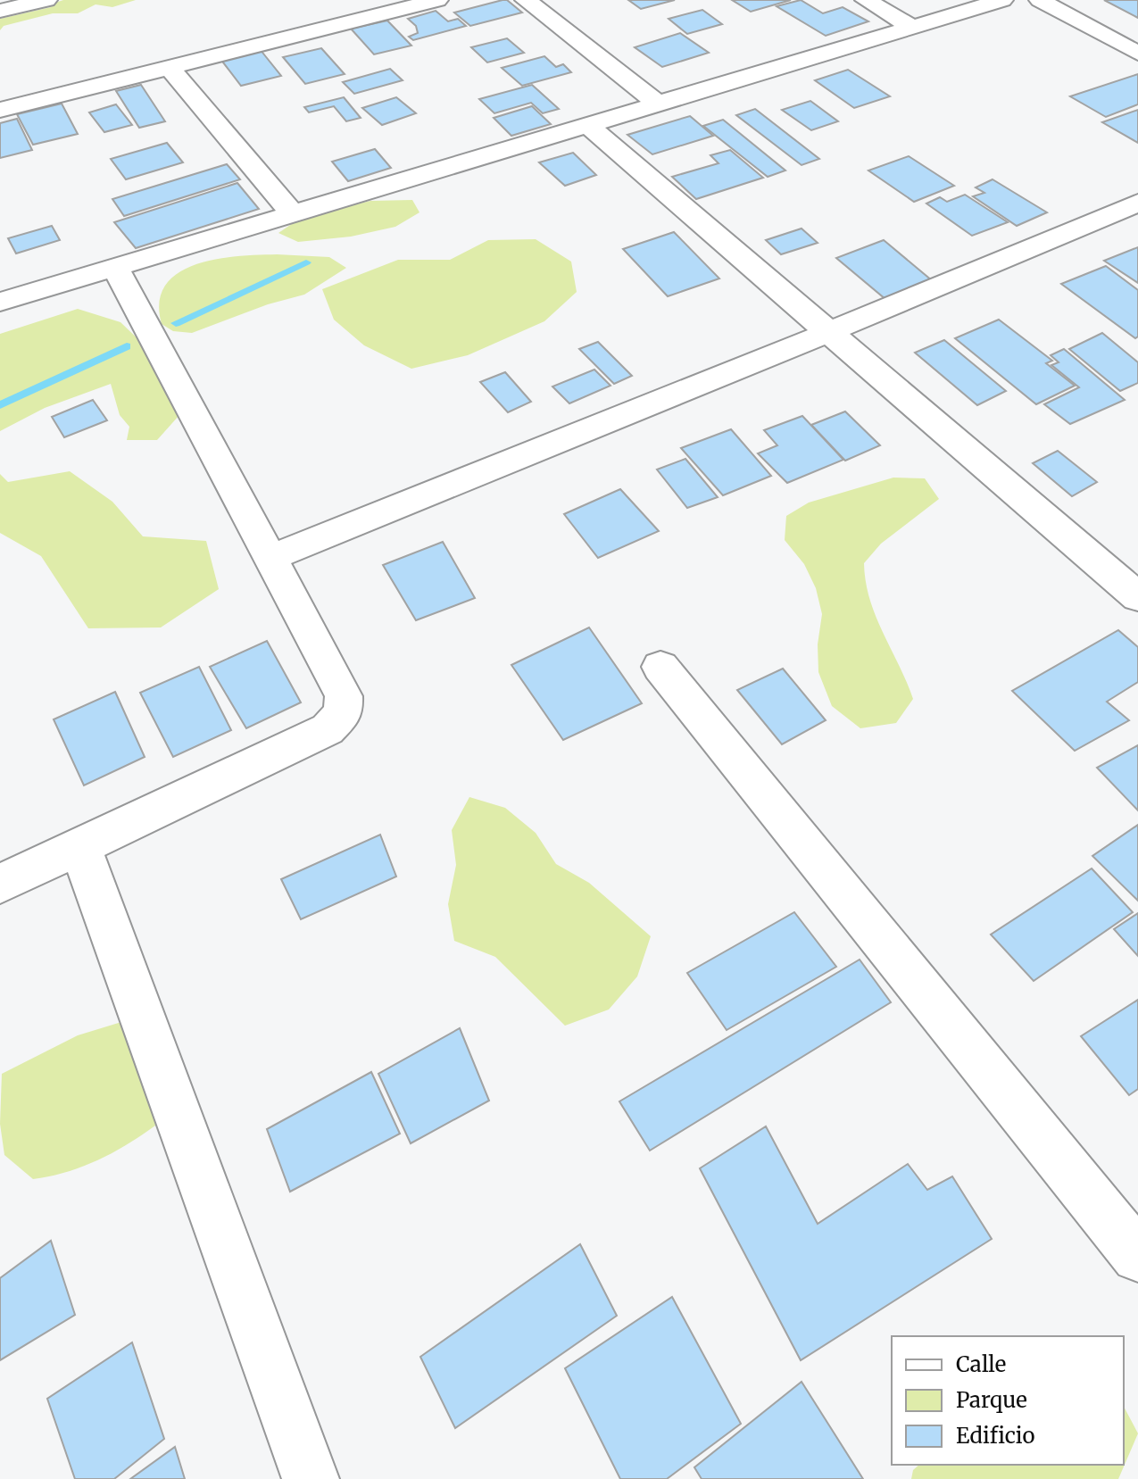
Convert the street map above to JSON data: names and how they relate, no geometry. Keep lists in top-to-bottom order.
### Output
{
  "legend": ["Calle", "Parque", "Edificio"]
}
